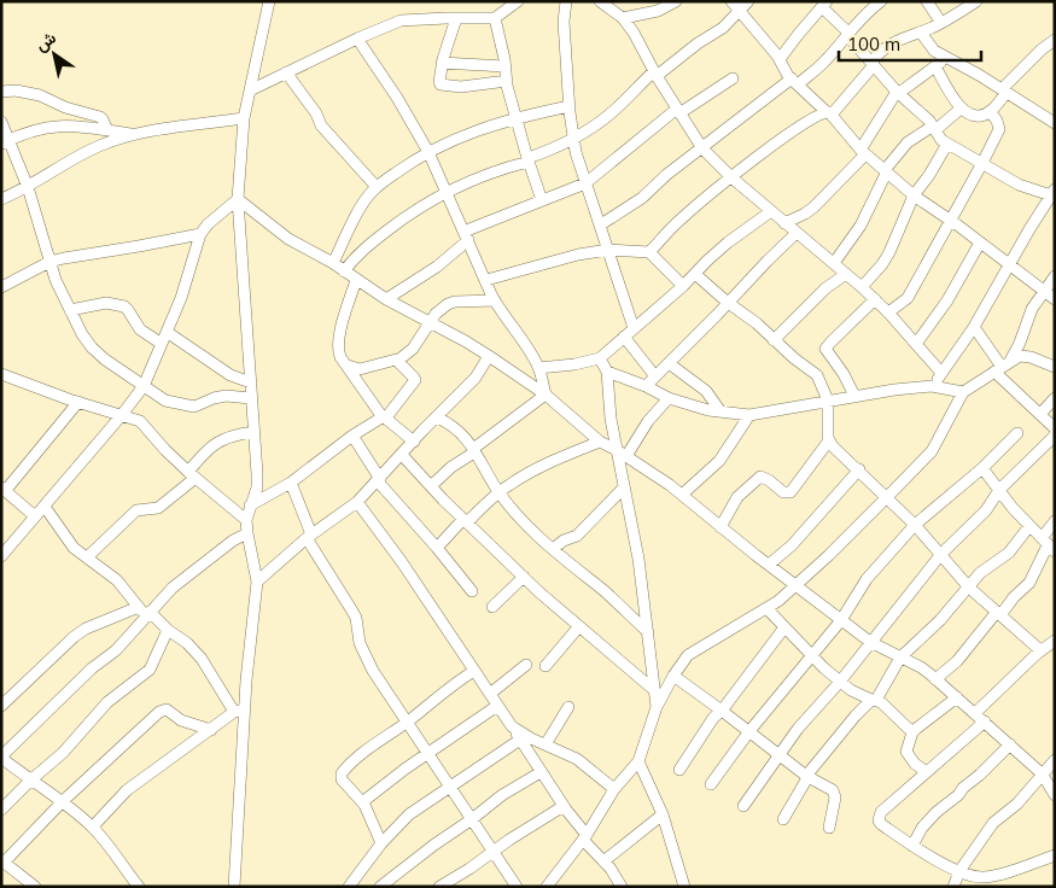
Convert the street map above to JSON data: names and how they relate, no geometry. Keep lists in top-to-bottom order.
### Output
{
  "scale_bar": "100 m",
  "north": "top left"
}
